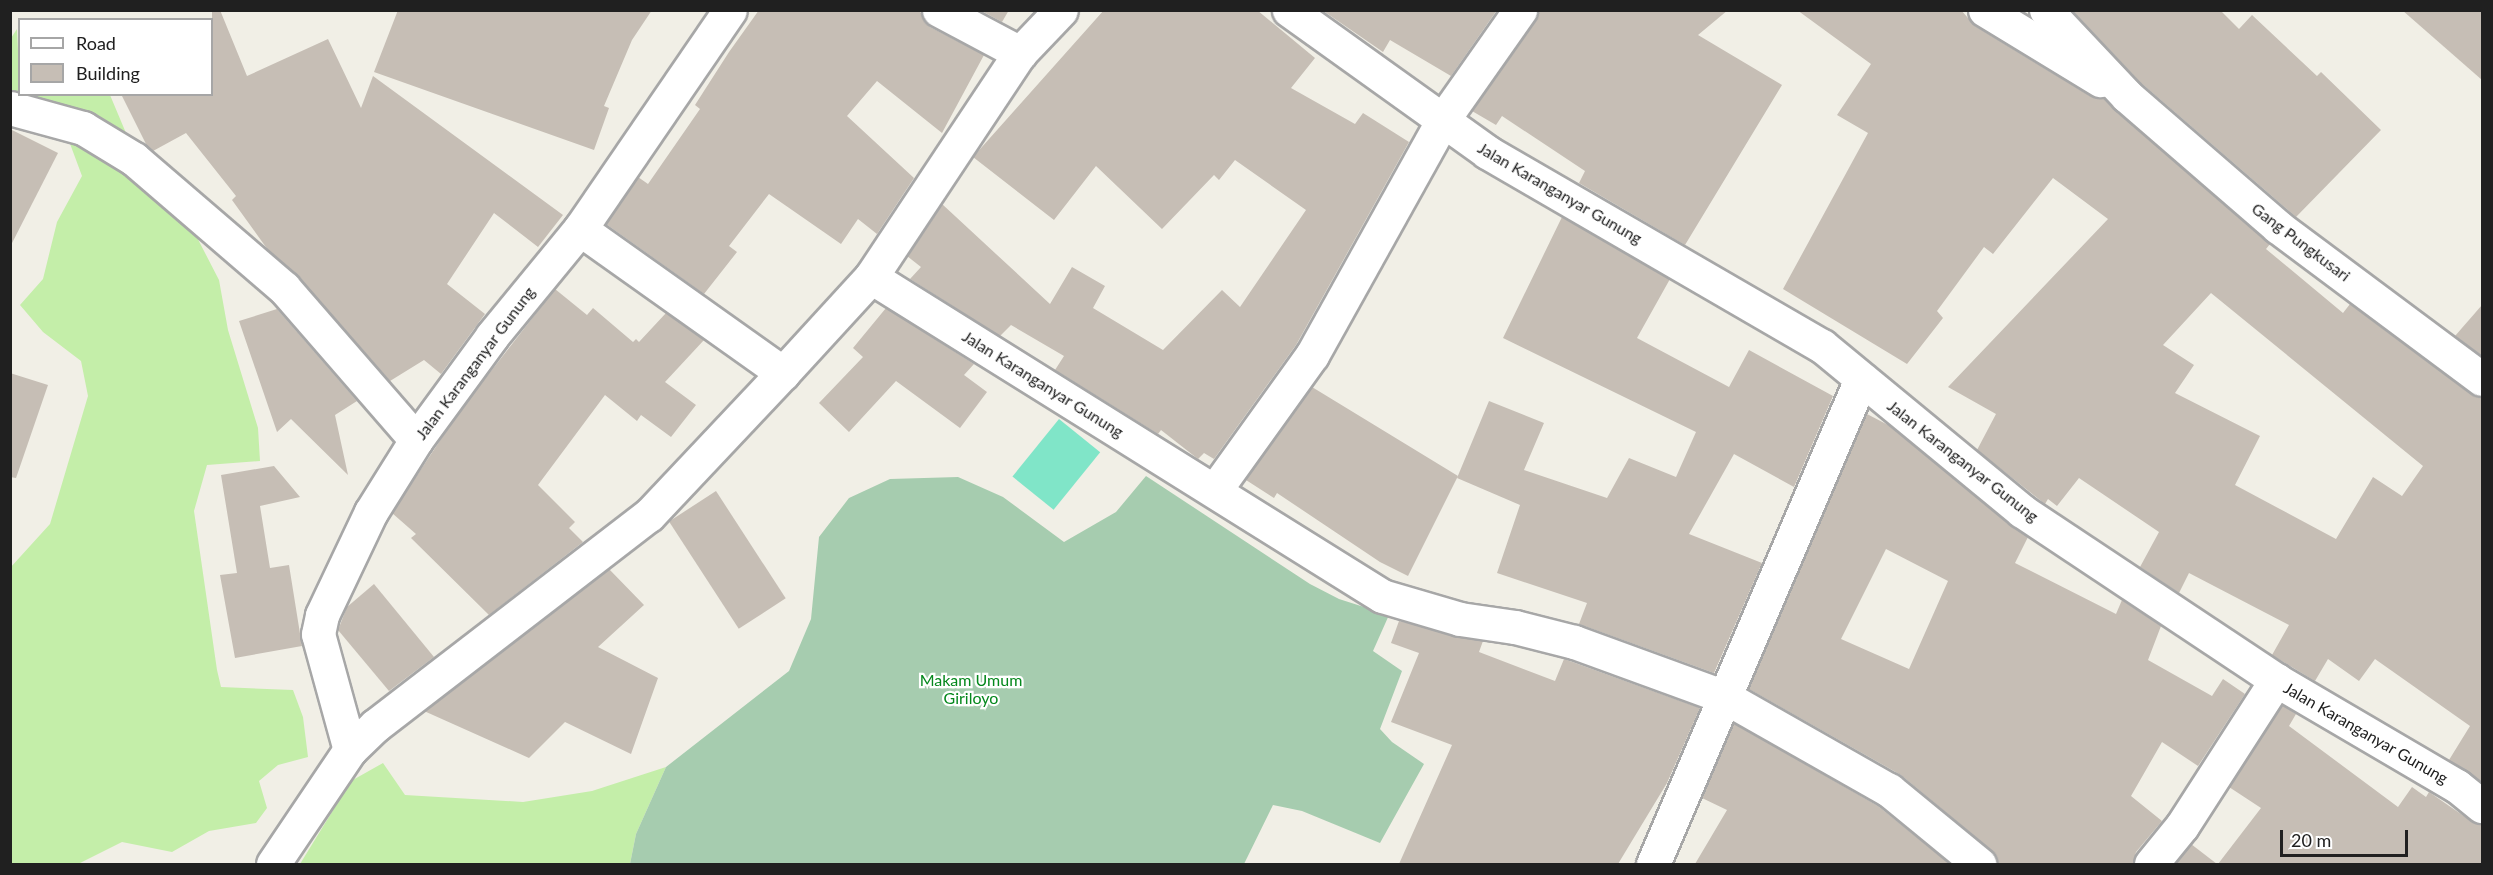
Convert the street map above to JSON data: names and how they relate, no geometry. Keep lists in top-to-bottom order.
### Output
{
  "streets": {
    "street": ["Jalan Karanganyar Gunung", "Gang Pungkusari"]
  },
  "parks": ["Makam Umum Giriloyo"],
  "legend": ["Road", "Building"],
  "scale_bar": "20 m"
}
